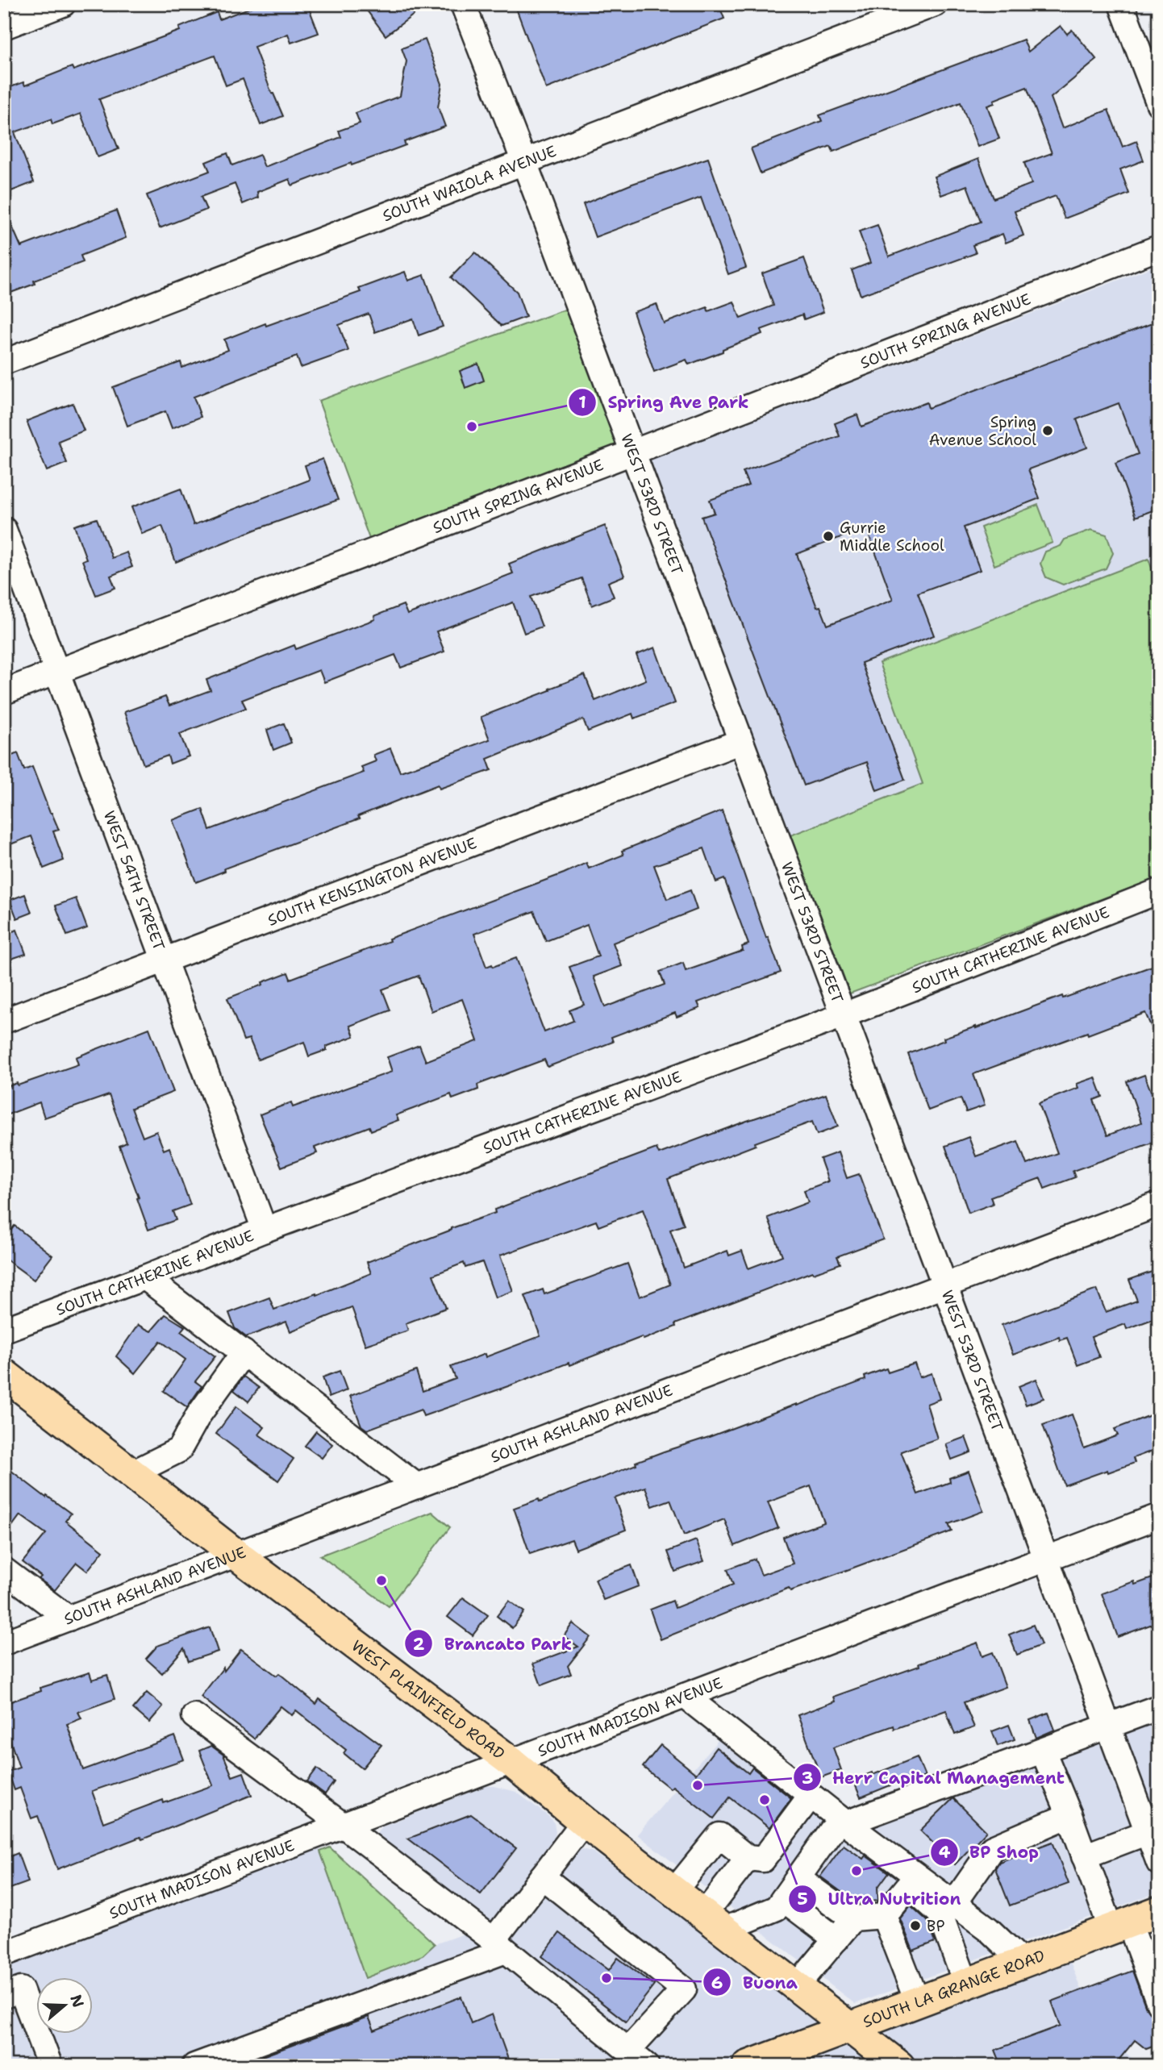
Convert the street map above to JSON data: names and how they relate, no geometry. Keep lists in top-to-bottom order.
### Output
{
  "streets": {
    "main road": ["WEST PLAINFIELD ROAD", "SOUTH LA GRANGE ROAD"],
    "street": [
      "SOUTH WAIOLA AVENUE",
      "SOUTH SPRING AVENUE",
      "WEST 53RD STREET",
      "WEST 54TH STREET",
      "SOUTH KENSINGTON AVENUE",
      "SOUTH CATHERINE AVENUE",
      "SOUTH ASHLAND AVENUE",
      "SOUTH MADISON AVENUE"
    ]
  },
  "crossings": [
    ["SOUTH WAIOLA AVENUE", "WEST 53RD STREET"],
    ["SOUTH SPRING AVENUE", "WEST 53RD STREET"],
    ["SOUTH SPRING AVENUE", "WEST 54TH STREET"],
    ["WEST 53RD STREET", "SOUTH KENSINGTON AVENUE"],
    ["WEST 53RD STREET", "SOUTH CATHERINE AVENUE"],
    ["WEST 53RD STREET", "SOUTH ASHLAND AVENUE"],
    ["WEST 53RD STREET", "SOUTH MADISON AVENUE"],
    ["WEST 54TH STREET", "SOUTH KENSINGTON AVENUE"],
    ["WEST 54TH STREET", "SOUTH CATHERINE AVENUE"],
    ["SOUTH ASHLAND AVENUE", "WEST PLAINFIELD ROAD"],
    ["WEST PLAINFIELD ROAD", "SOUTH MADISON AVENUE"],
    ["WEST PLAINFIELD ROAD", "SOUTH LA GRANGE ROAD"]
  ],
  "places": [
    "Spring Ave Park",
    "Spring Avenue School",
    "Gurrie Middle School",
    "Brancato Park",
    "Herr Capital Management",
    "Ultra Nutrition",
    "BP Shop",
    "BP",
    "Buona"
  ],
  "north": "right"
}
